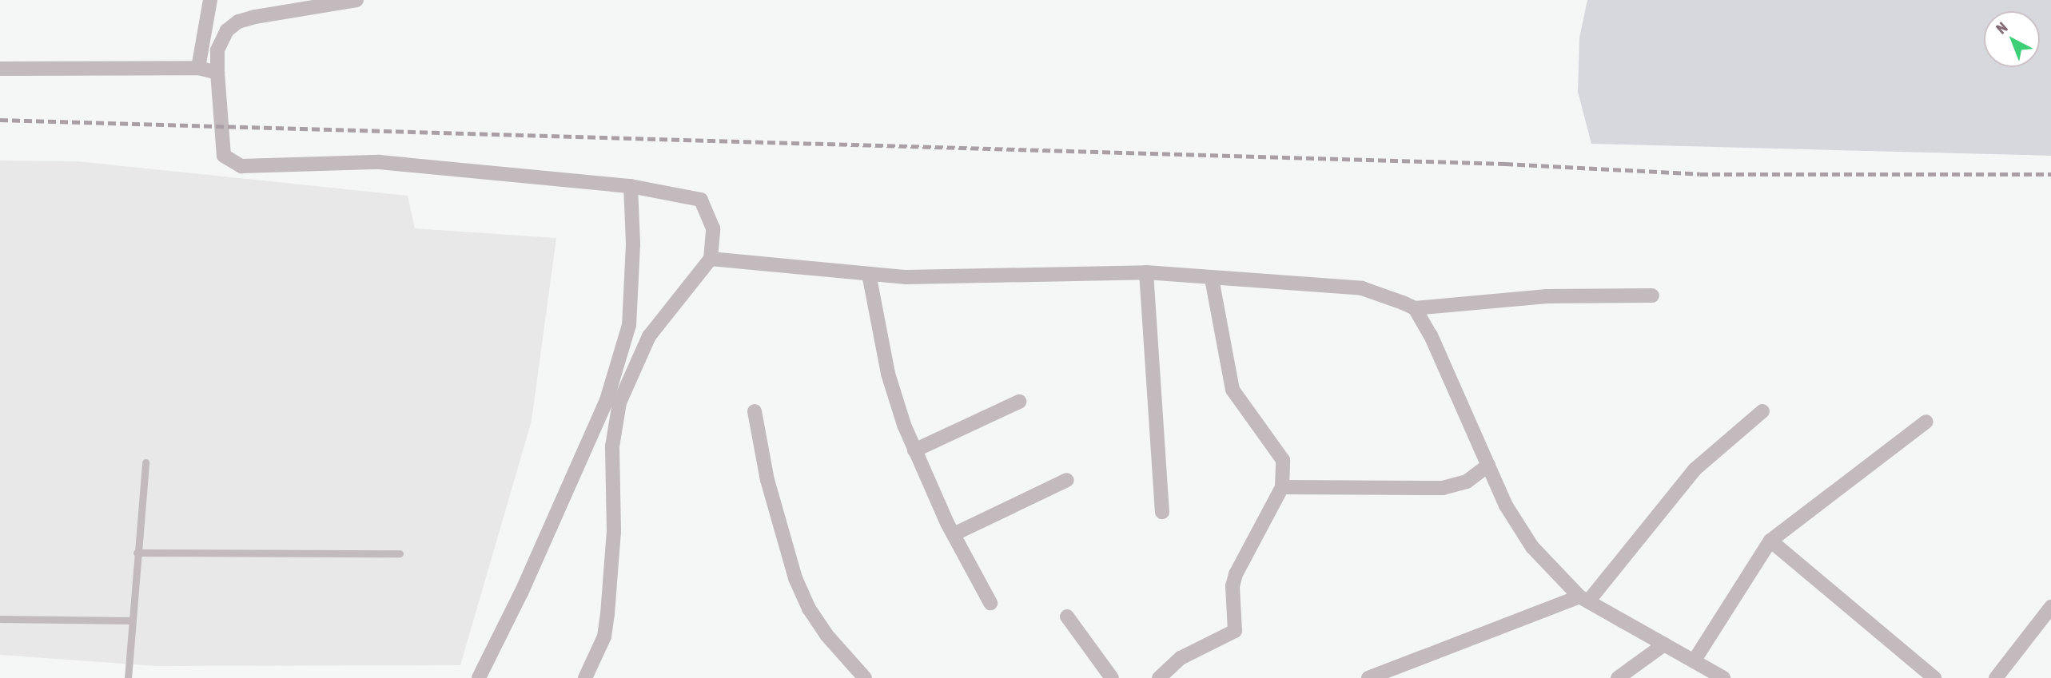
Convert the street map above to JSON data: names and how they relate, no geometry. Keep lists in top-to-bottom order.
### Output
{
  "north": "top left"
}
